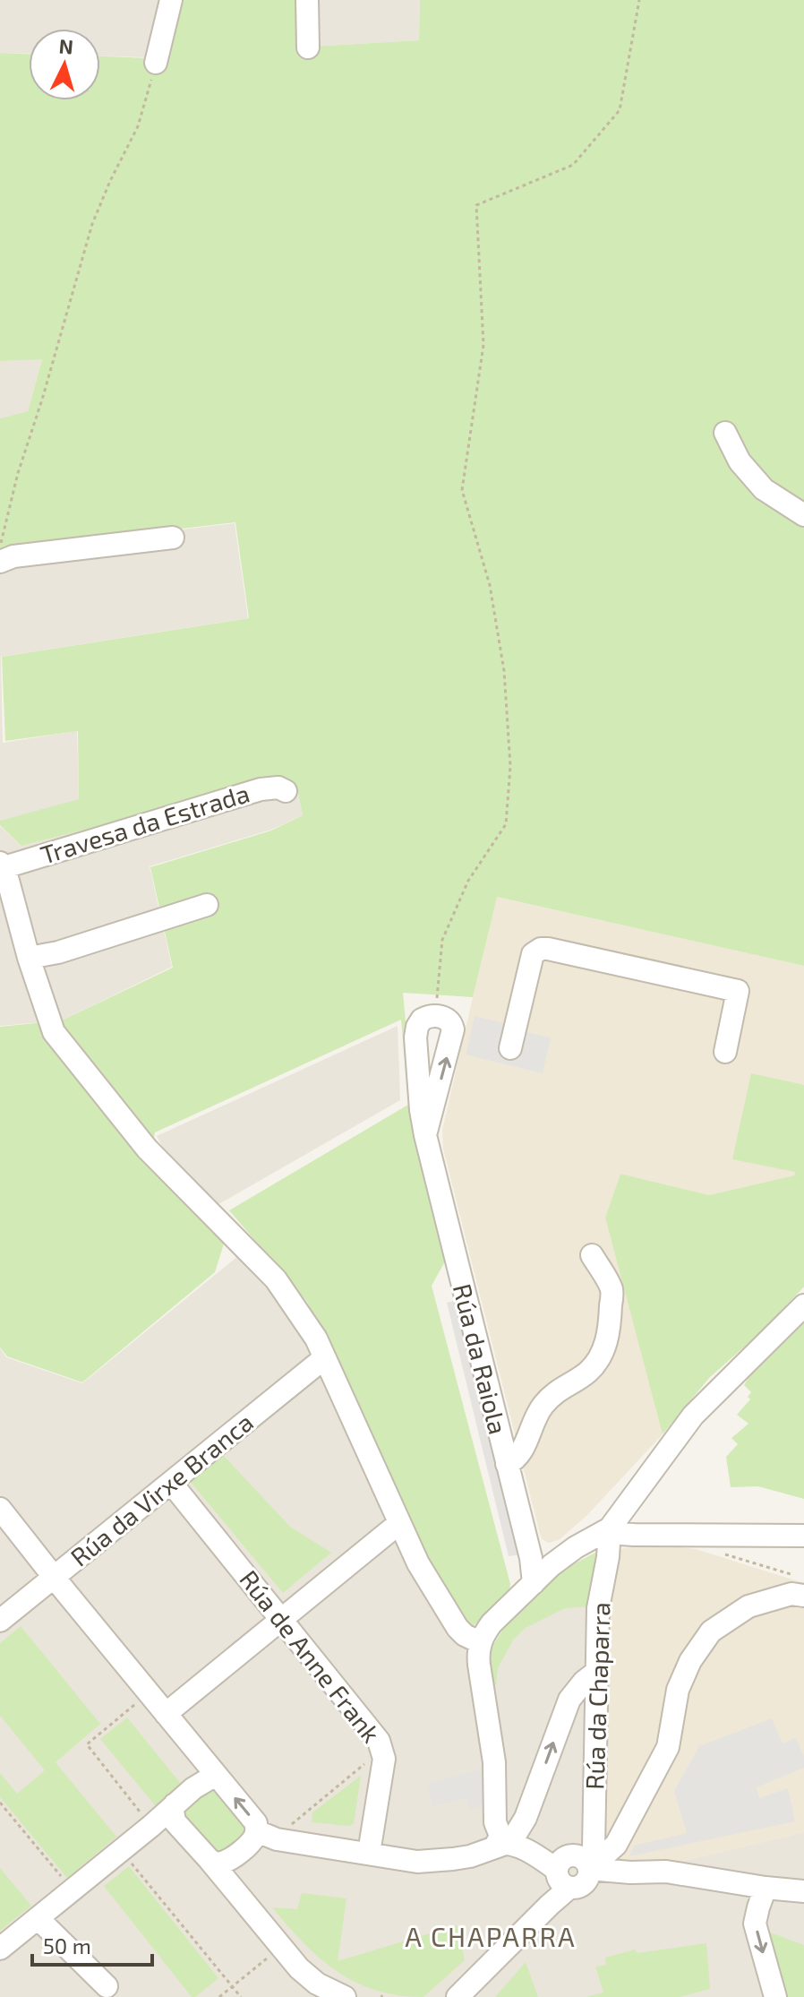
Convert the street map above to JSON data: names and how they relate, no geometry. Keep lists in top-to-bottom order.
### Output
{
  "streets": {
    "street": [
      "Travesa da Estrada",
      "Rúa da Raiola",
      "Rúa da Virxe Branca",
      "Rúa de Anne Frank",
      "Rúa da Chaparra"
    ]
  },
  "crossings": [
    ["Rúa da Virxe Branca", "Rúa de Anne Frank"]
  ],
  "districts": ["A CHAPARRA"],
  "scale_bar": "50 m",
  "north": "top"
}
